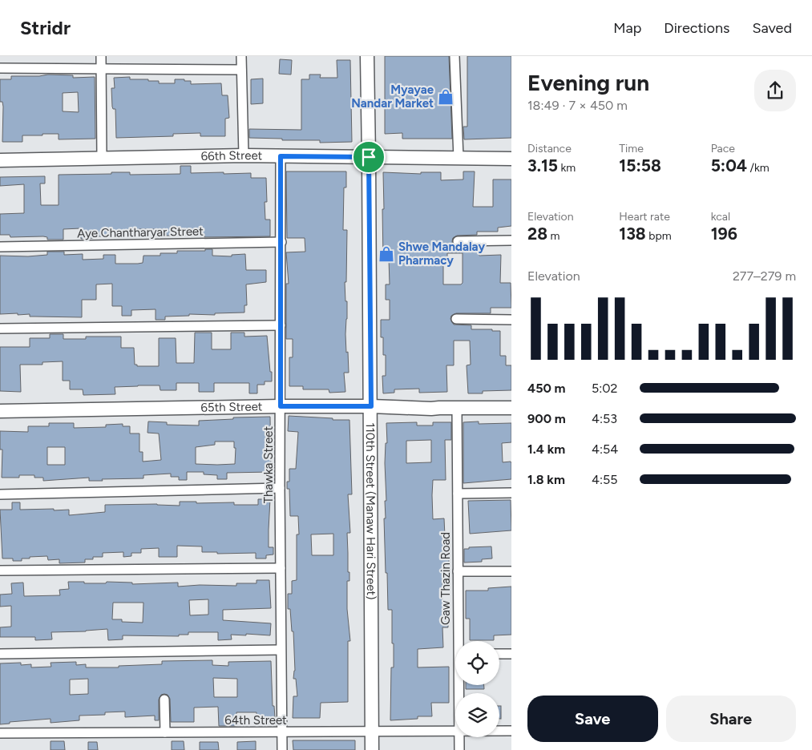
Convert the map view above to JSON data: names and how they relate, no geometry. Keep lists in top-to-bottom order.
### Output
{
  "streets": {
    "street": [
      "66th Street",
      "Aye Chantharyar Street",
      "65th Street",
      "Thawka Street",
      "110th Street (Manaw Hari Street)",
      "Gaw Thazin Road",
      "64th Street"
    ]
  },
  "crossings": [
    ["66th Street", "Thawka Street"],
    ["66th Street", "110th Street (Manaw Hari Street)"],
    ["Aye Chantharyar Street", "Thawka Street"],
    ["65th Street", "Thawka Street"],
    ["65th Street", "110th Street (Manaw Hari Street)"],
    ["65th Street", "Gaw Thazin Road"],
    ["Thawka Street", "64th Street"],
    ["110th Street (Manaw Hari Street)", "64th Street"]
  ],
  "places": {
    "shop": ["Myayae Nandar Market", "Shwe Mandalay Pharmacy"]
  },
  "page": {
    "header": "Stridr",
    "nav": ["Map", "Directions", "Saved"],
    "heading": ["Evening run", "18:49 · 7 × 450 m"],
    "stats": [
      ["Distance", "3.15 km"],
      ["Time", "15:58"],
      ["Pace", "5:04 /km"],
      ["Elevation", "28 m"],
      ["Heart rate", "138 bpm"],
      ["kcal", "196"]
    ],
    "chart": ["Elevation", "277–279 m"],
    "list": [
      {
        "name": "450 m",
        "note": "5:02"
      },
      {
        "name": "900 m",
        "note": "4:53"
      },
      {
        "name": "1.4 km",
        "note": "4:54"
      },
      {
        "name": "1.8 km",
        "note": "4:55"
      }
    ],
    "buttons": ["Save", "Share"]
  }
}
